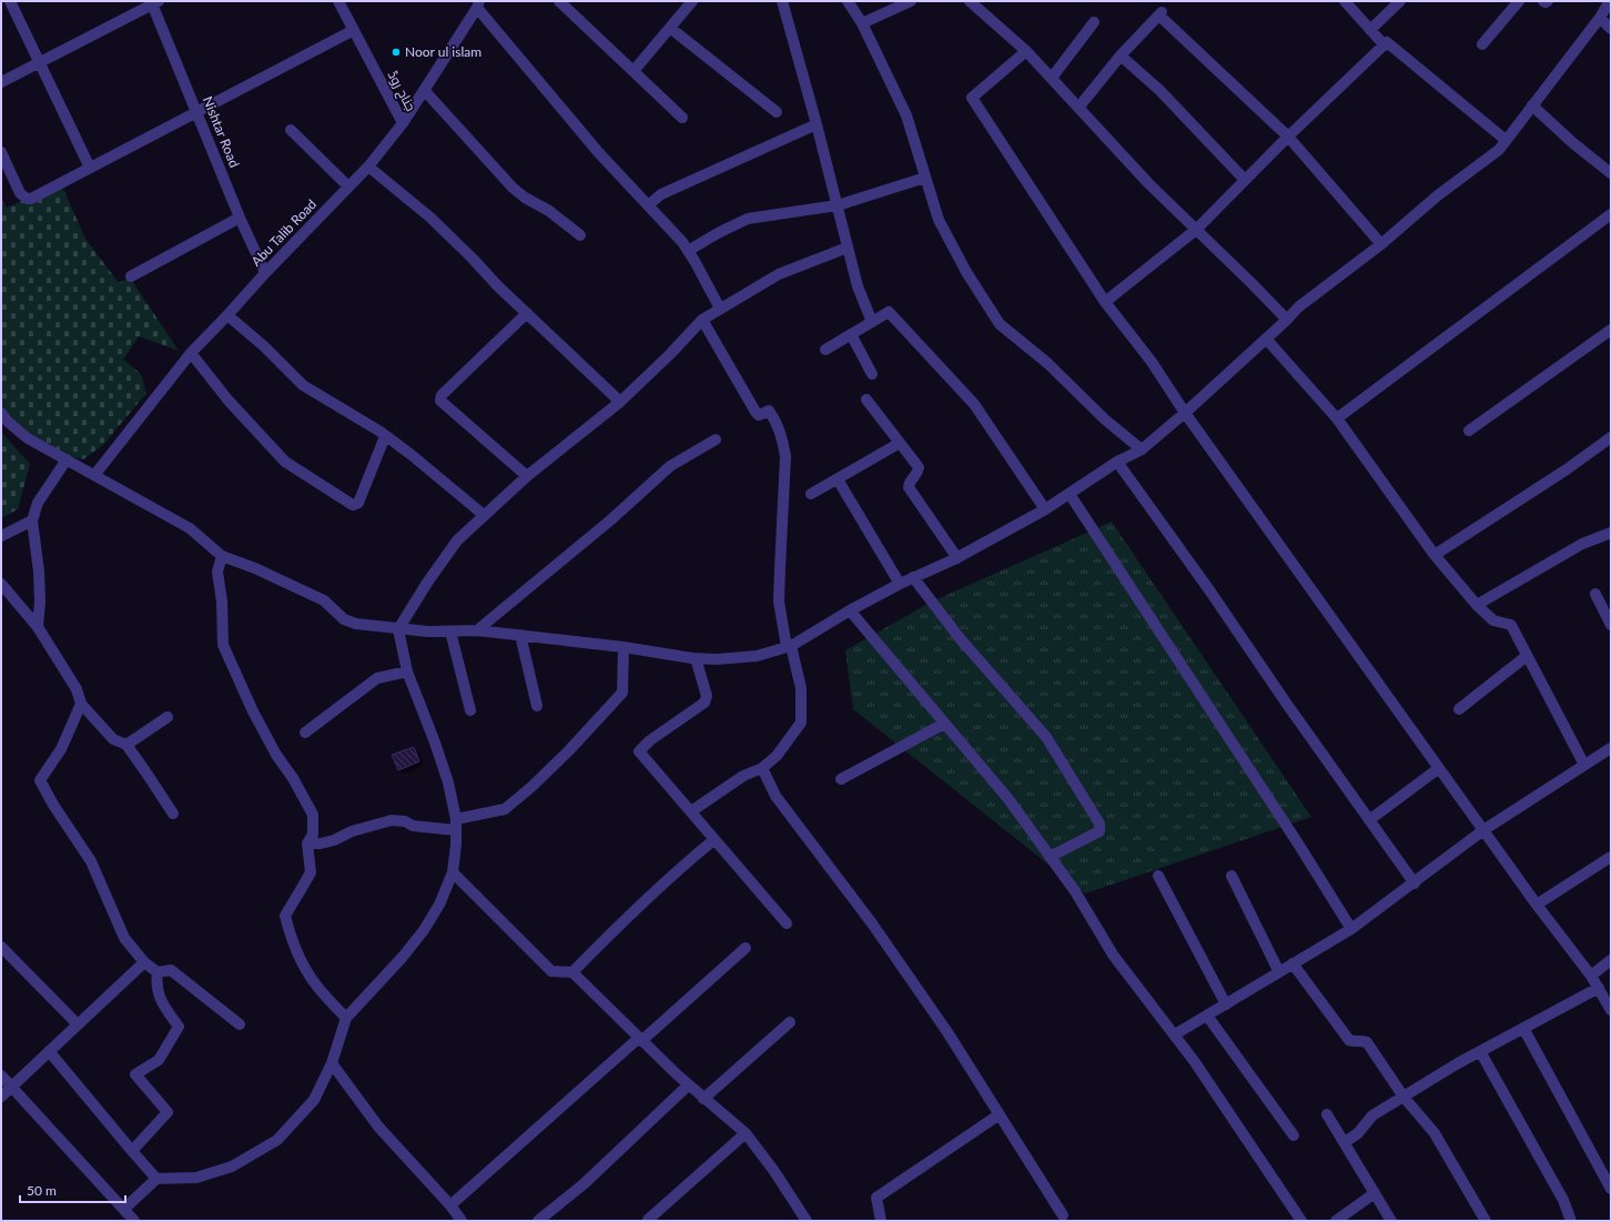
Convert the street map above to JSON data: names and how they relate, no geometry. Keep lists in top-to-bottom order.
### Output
{
  "streets": {
    "street": ["جناح روڈ", "Nishtar Road", "Abu Talib Road"]
  },
  "crossings": [
    ["جناح روڈ", "Abu Talib Road"],
    ["Nishtar Road", "Abu Talib Road"]
  ],
  "places": ["Noor ul islam"],
  "scale_bar": "50 m"
}
